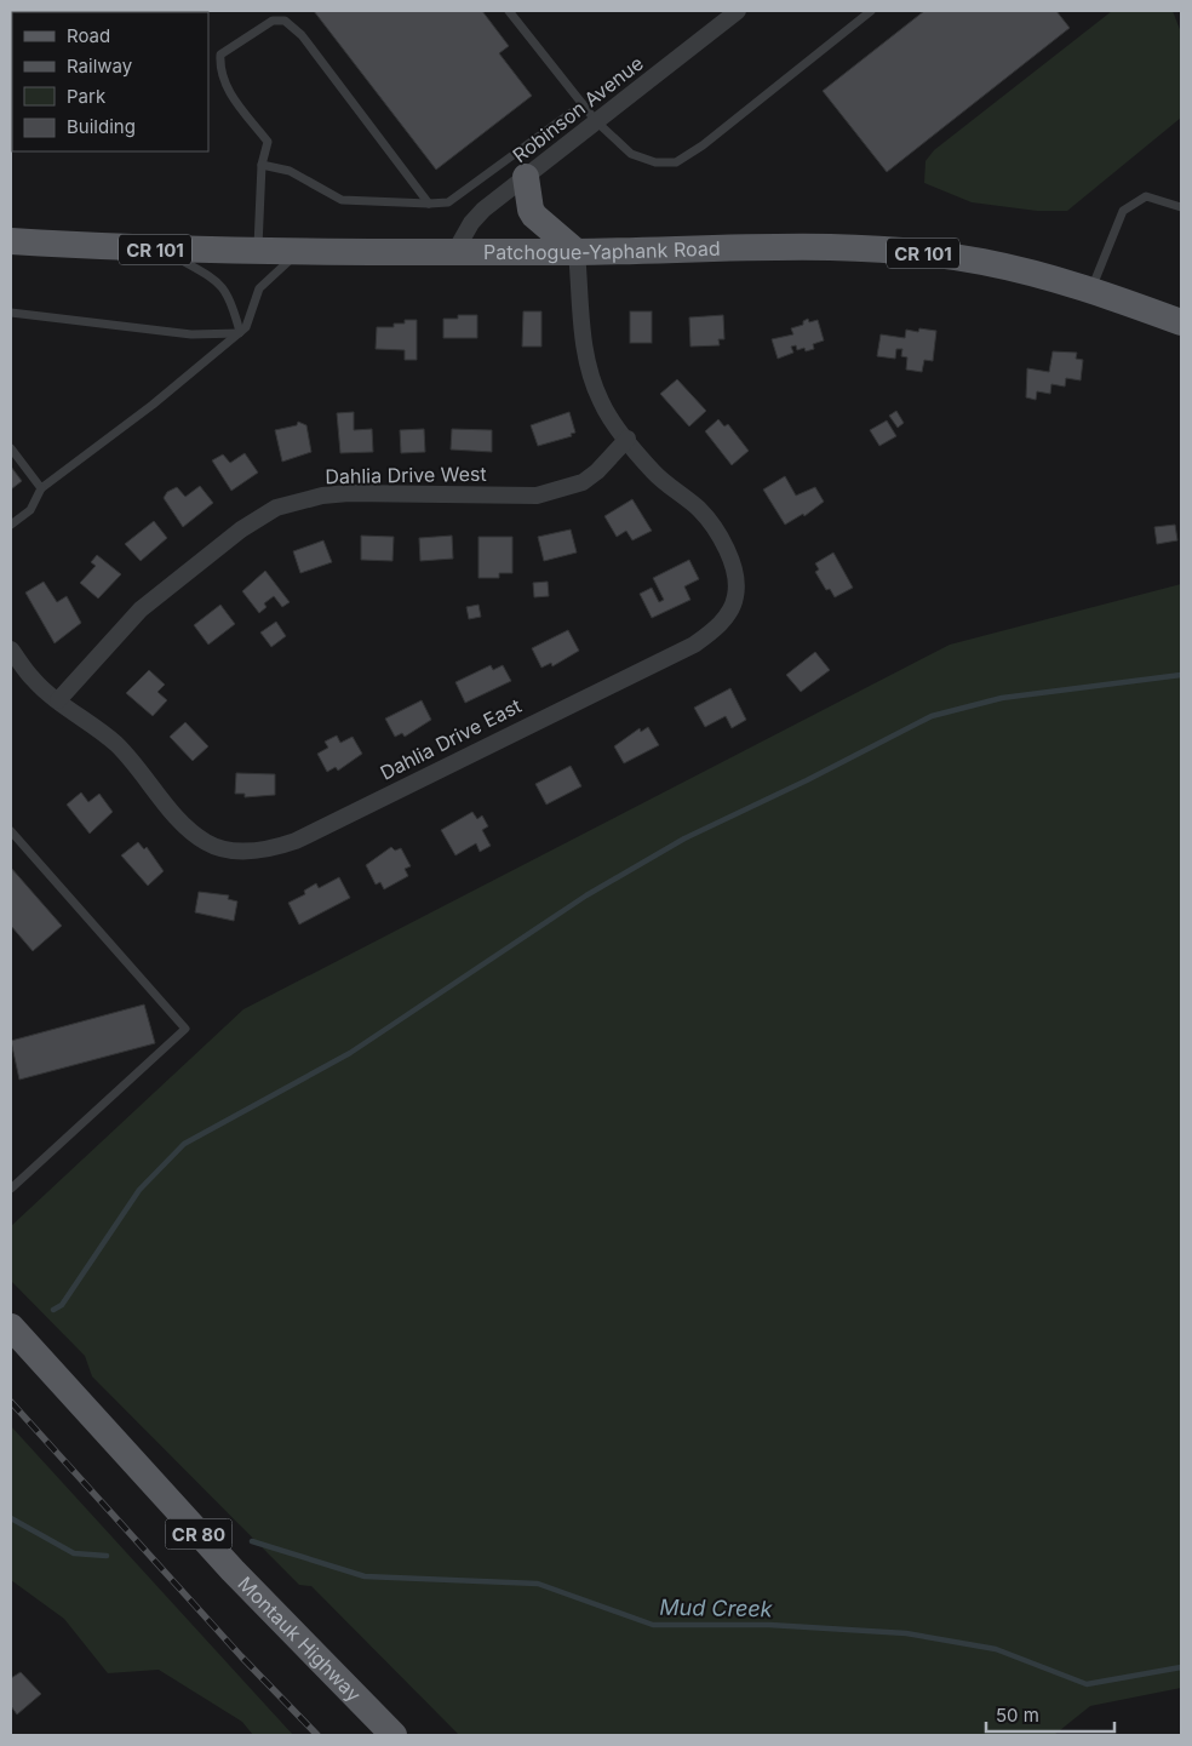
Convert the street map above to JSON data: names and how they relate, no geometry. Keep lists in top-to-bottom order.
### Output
{
  "streets": {
    "main road": [
      "CR 101",
      "Patchogue-Yaphank Road",
      "CR 80",
      "Montauk Highway"
    ],
    "street": ["Robinson Avenue", "Dahlia Drive West", "Dahlia Drive East"]
  },
  "crossings": [
    ["Robinson Avenue", "Patchogue-Yaphank Road"],
    ["Patchogue-Yaphank Road", "Dahlia Drive East"],
    ["Dahlia Drive West", "Dahlia Drive East"]
  ],
  "water": ["Mud Creek"],
  "legend": [
    "Road",
    "Railway",
    "Park",
    "Building"
  ],
  "scale_bar": "50 m"
}
